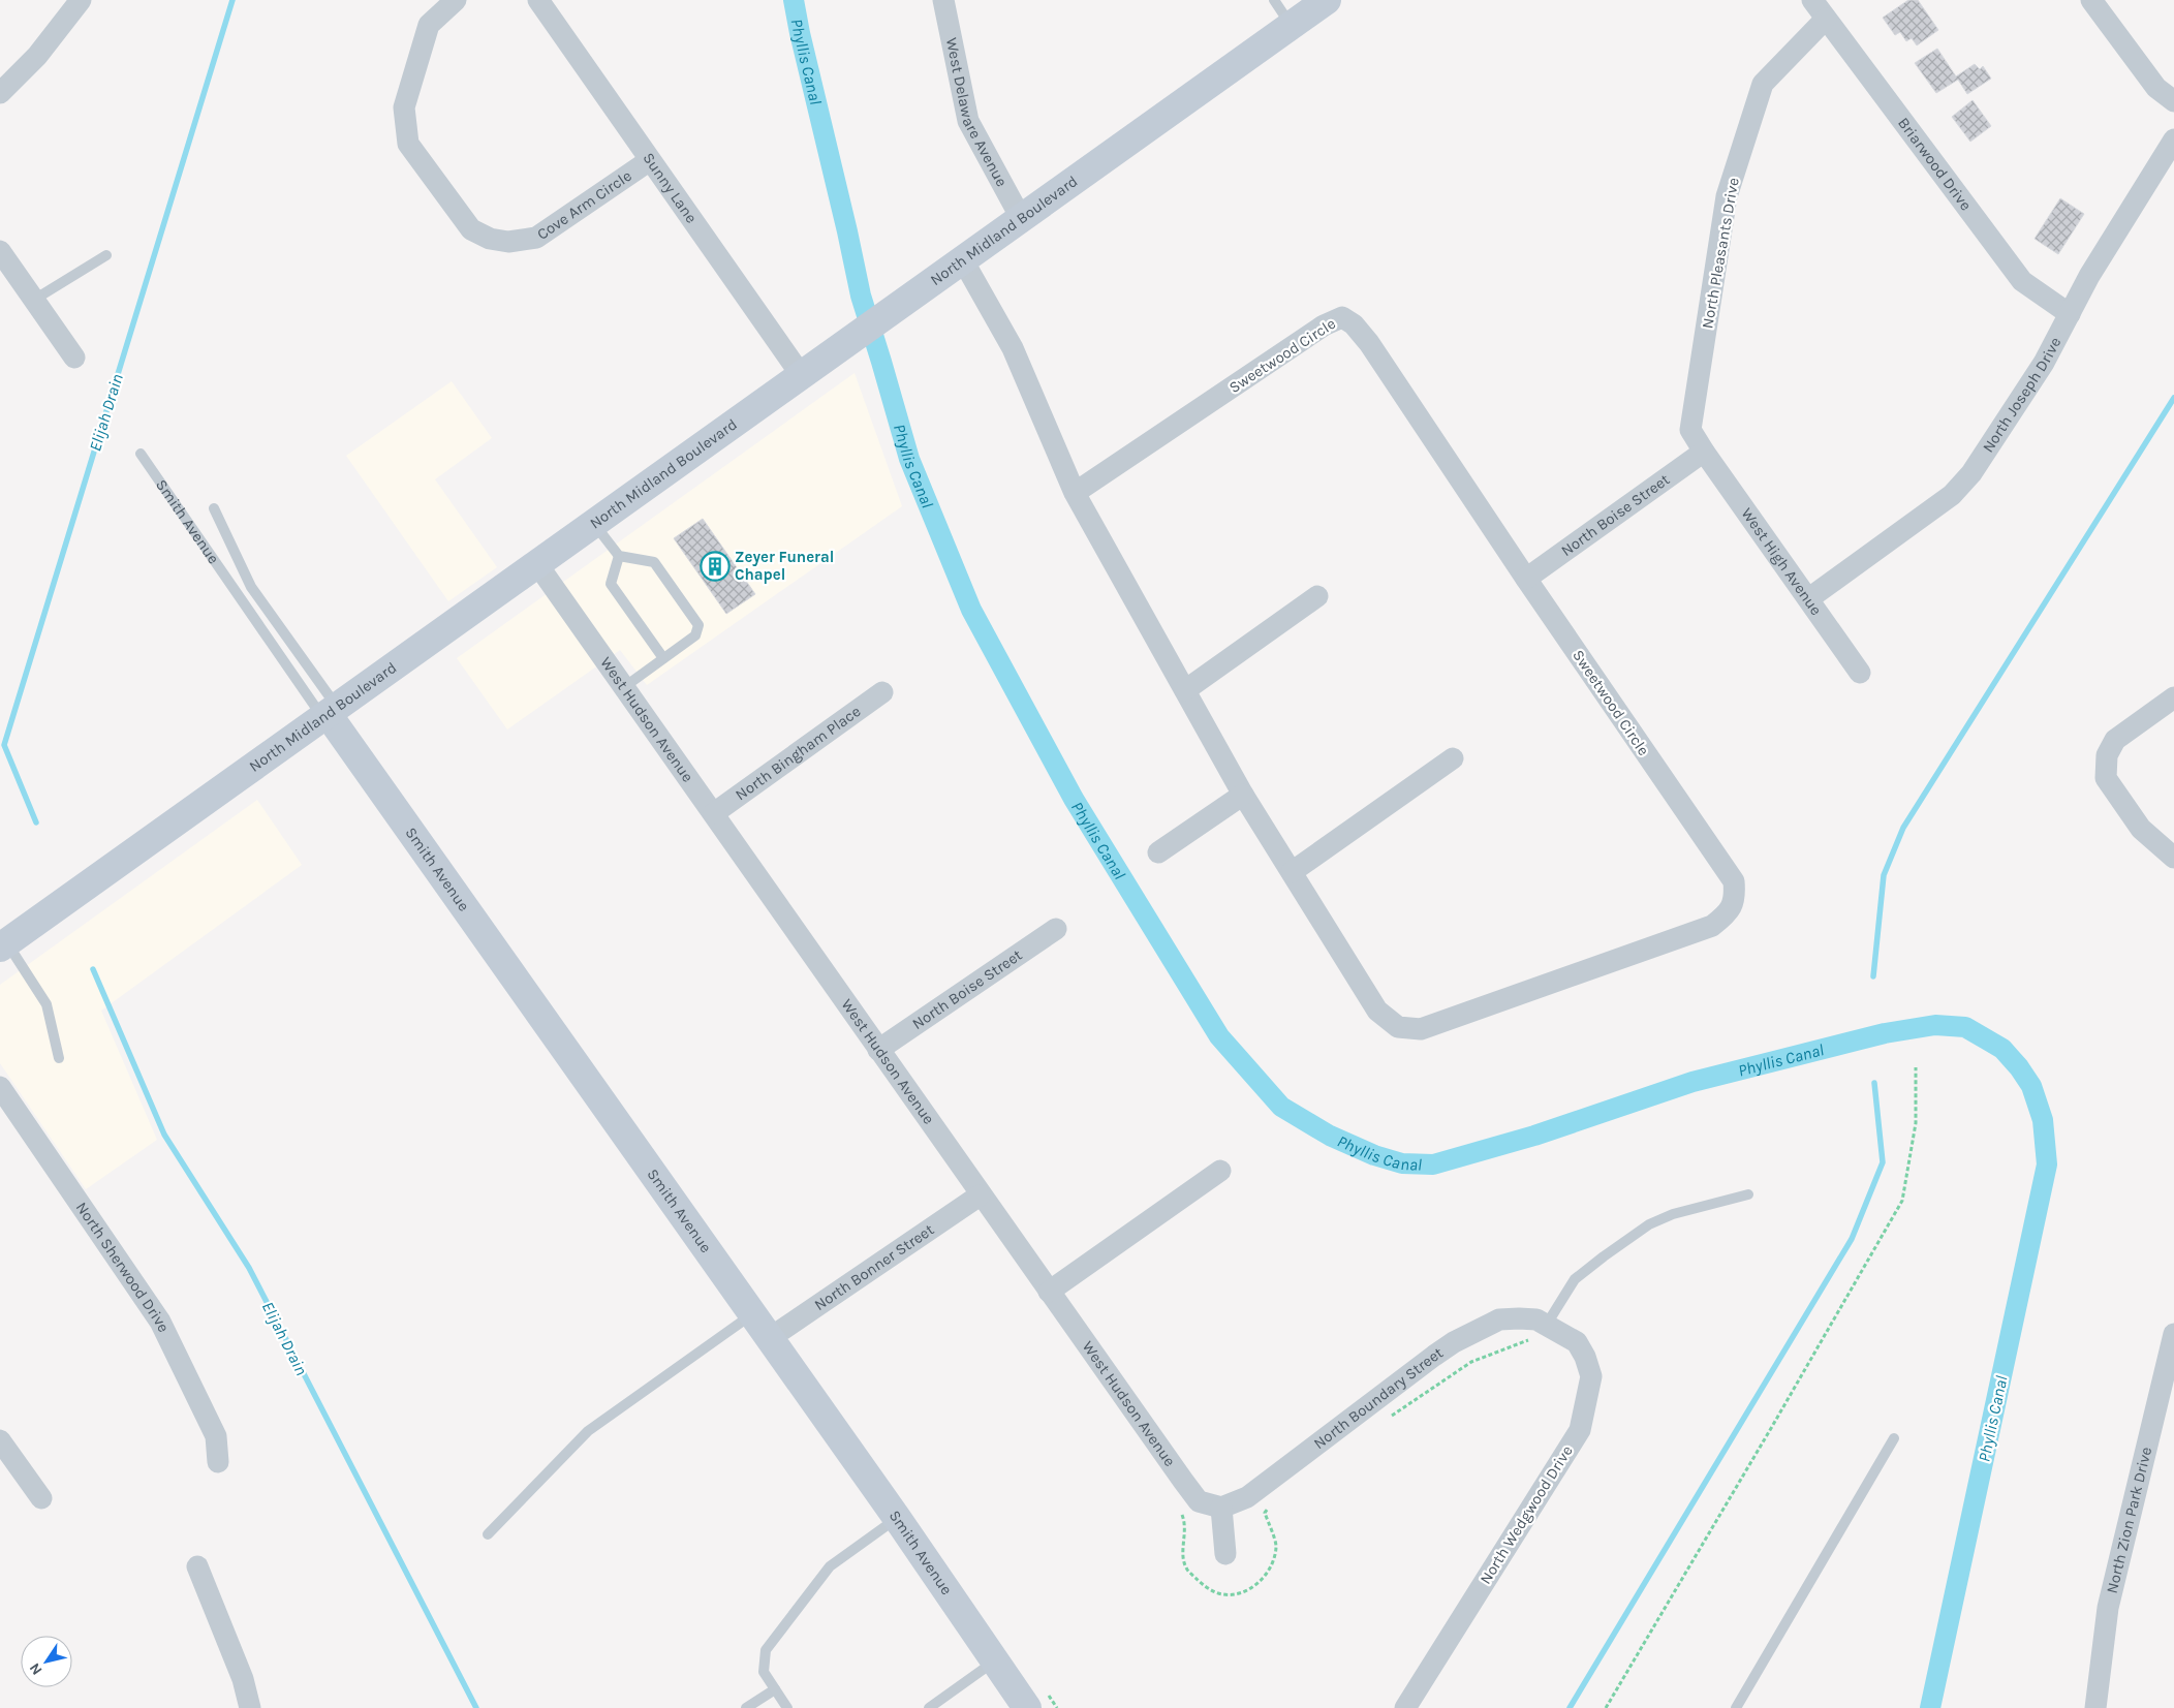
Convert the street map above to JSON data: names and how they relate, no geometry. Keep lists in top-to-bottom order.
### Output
{
  "streets": {
    "main road": ["North Midland Boulevard", "Smith Avenue"],
    "street": [
      "West Delaware Avenue",
      "Briarwood Drive",
      "Sunny Lane",
      "Cove Arm Circle",
      "North Pleasants Drive",
      "Sweetwood Circle",
      "North Joseph Drive",
      "North Boise Street",
      "West High Avenue",
      "West Hudson Avenue",
      "North Bingham Place",
      "North Bonner Street",
      "North Sherwood Drive",
      "North Boundary Street",
      "North Wedgwood Drive",
      "North Zion Park Drive"
    ]
  },
  "crossings": [
    ["West Delaware Avenue", "North Midland Boulevard"],
    ["Briarwood Drive", "North Pleasants Drive"],
    ["Briarwood Drive", "North Joseph Drive"],
    ["Sunny Lane", "Cove Arm Circle"],
    ["Sunny Lane", "North Midland Boulevard"],
    ["North Midland Boulevard", "Sweetwood Circle"],
    ["North Midland Boulevard", "Smith Avenue"],
    ["North Midland Boulevard", "West Hudson Avenue"],
    ["North Pleasants Drive", "North Boise Street"],
    ["North Pleasants Drive", "West High Avenue"],
    ["Sweetwood Circle", "North Boise Street"],
    ["North Joseph Drive", "West High Avenue"],
    ["North Boise Street", "West High Avenue"],
    ["North Boise Street", "West Hudson Avenue"],
    ["Smith Avenue", "North Bonner Street"],
    ["West Hudson Avenue", "North Bingham Place"],
    ["West Hudson Avenue", "North Bonner Street"],
    ["West Hudson Avenue", "North Boundary Street"],
    ["North Boundary Street", "North Wedgwood Drive"]
  ],
  "water": ["Phyllis Canal", "Elijah Drain"],
  "places": {
    "building": ["Zeyer Funeral Chapel"]
  },
  "north": "bottom left"
}
